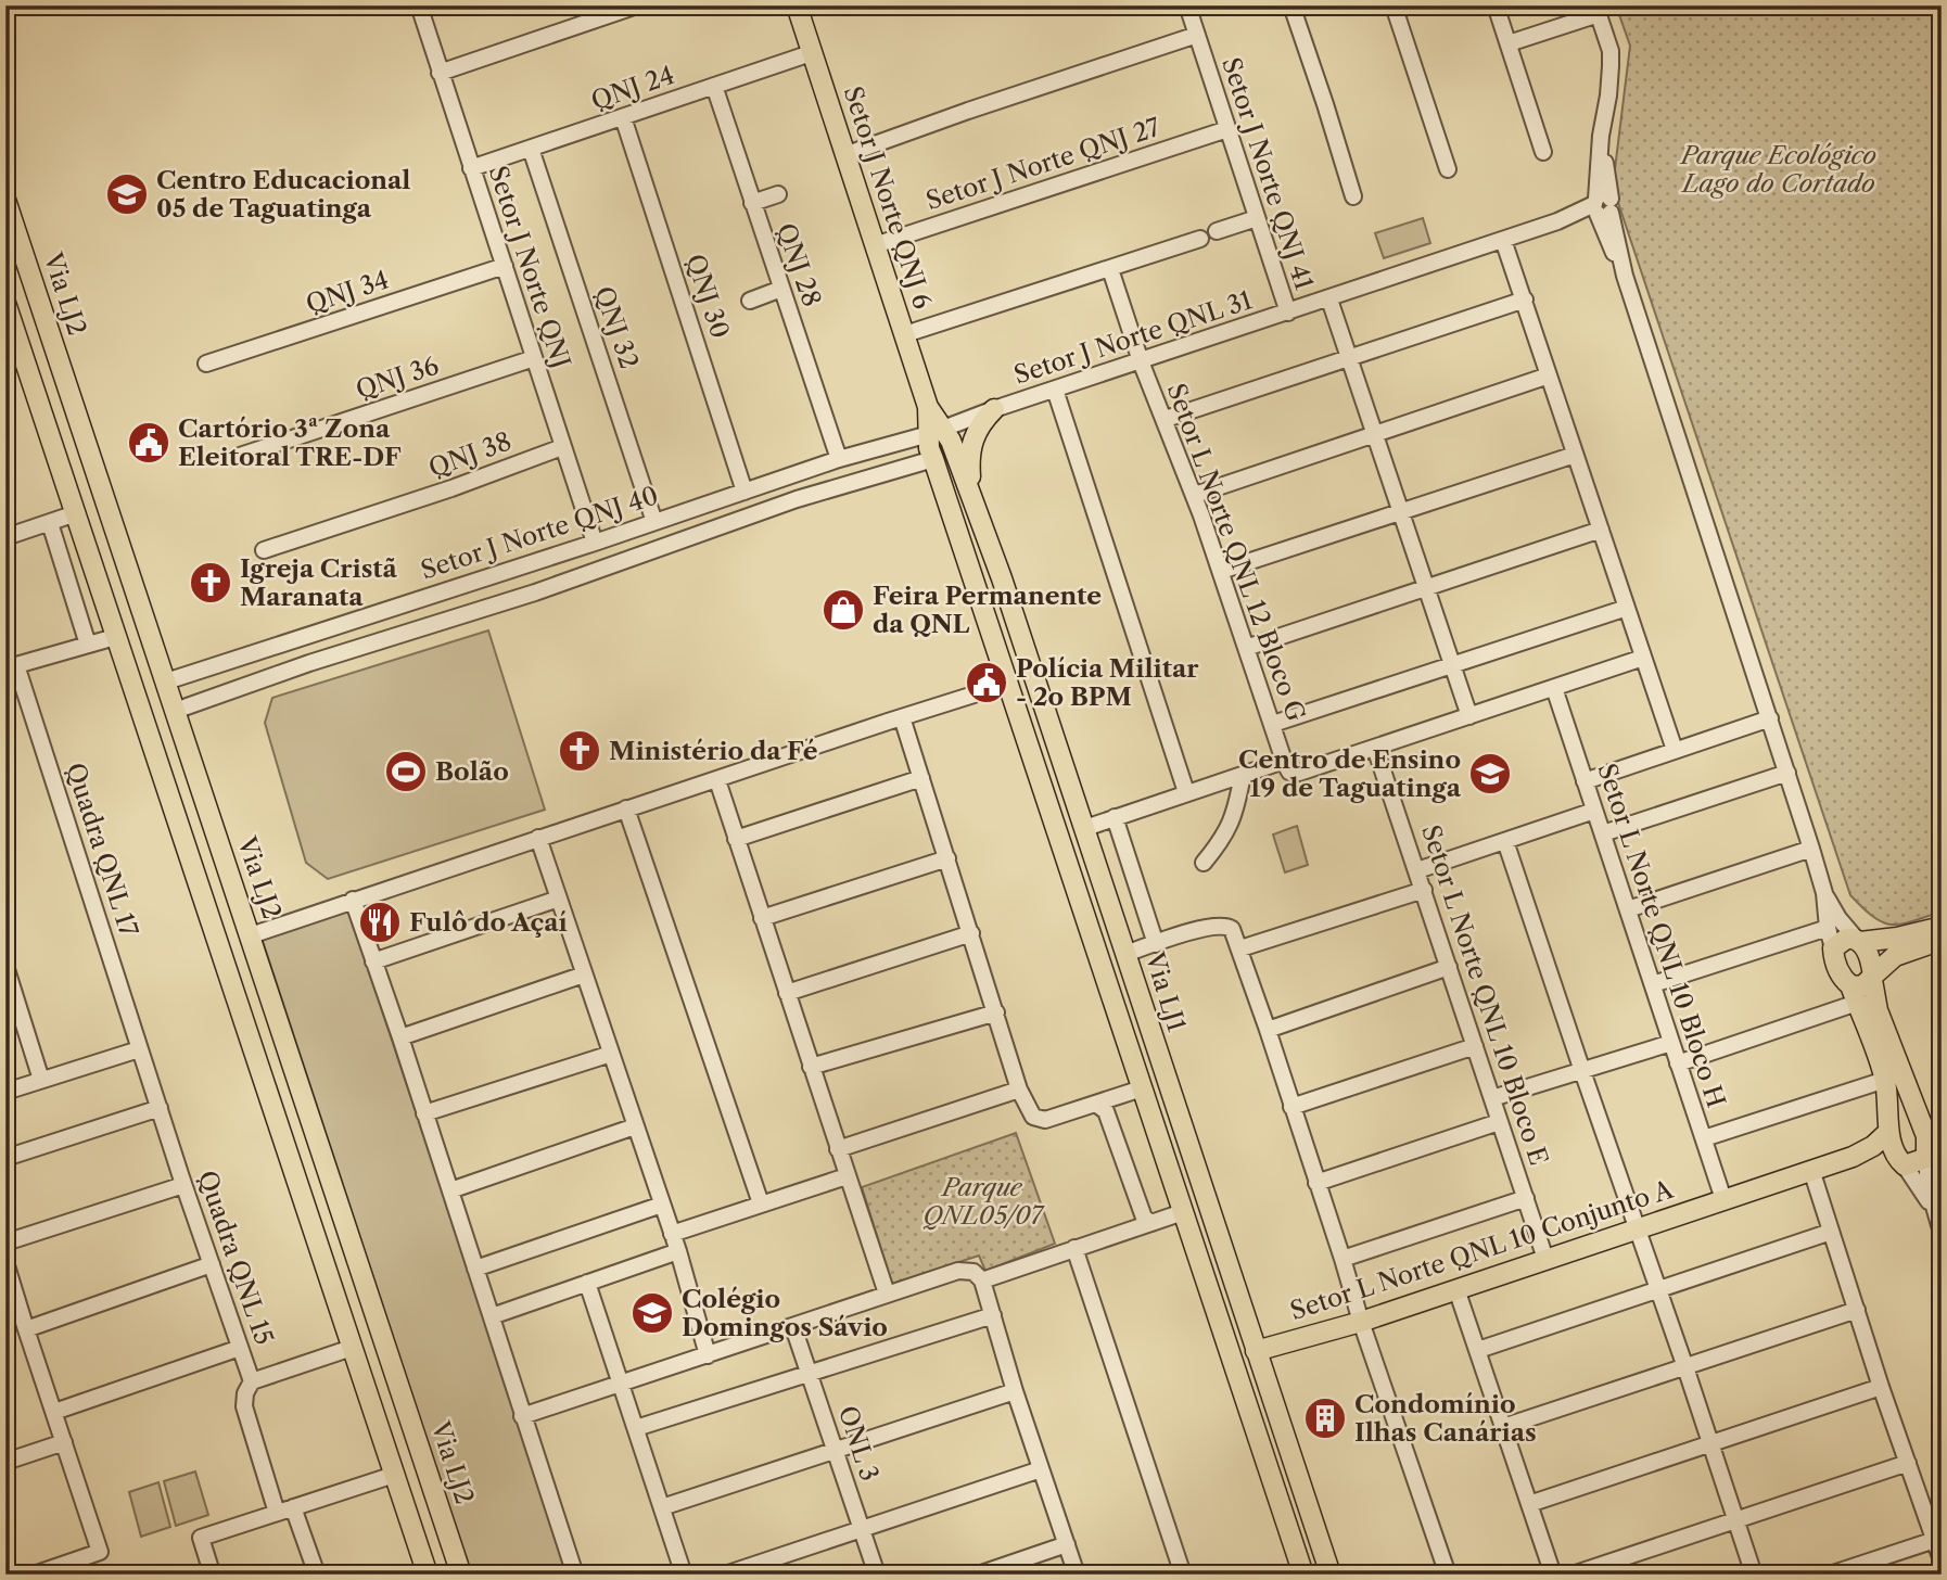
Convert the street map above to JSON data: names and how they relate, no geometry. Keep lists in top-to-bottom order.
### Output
{
  "streets": {
    "main road": [
      "Setor J Norte QNJ 6",
      "Via LJ2",
      "Via LJ1",
      "Setor L Norte QNL 10 Conjunto A"
    ],
    "street": [
      "QNJ 24",
      "Setor J Norte QNJ 27",
      "Setor J Norte QNJ 41",
      "QNJ 28",
      "Setor J Norte QNJ",
      "QNJ 34",
      "QNJ 30",
      "QNJ 32",
      "Setor J Norte QNL 31",
      "QNJ 36",
      "QNJ 38",
      "Setor J Norte QNJ 40",
      "Setor L Norte QNL 12 Bloco G",
      "Quadra QNL 17",
      "Setor L Norte QNL 10 Bloco H",
      "Setor L Norte QNL 10 Bloco E",
      "Quadra QNL 15",
      "ONL 3"
    ]
  },
  "crossings": [
    ["QNJ 24", "Setor J Norte QNJ 6"],
    ["QNJ 24", "QNJ 28"],
    ["QNJ 24", "Setor J Norte QNJ"],
    ["QNJ 24", "QNJ 30"],
    ["QNJ 24", "QNJ 32"],
    ["Setor J Norte QNJ 27", "Setor J Norte QNJ 41"],
    ["Setor J Norte QNJ 27", "Setor J Norte QNJ 6"],
    ["Setor J Norte QNJ 41", "Setor J Norte QNL 31"],
    ["Setor J Norte QNJ 6", "Setor J Norte QNL 31"],
    ["Setor J Norte QNJ 6", "Setor J Norte QNJ 40"],
    ["Setor J Norte QNJ 6", "Via LJ1"],
    ["QNJ 28", "Setor J Norte QNJ 40"],
    ["Setor J Norte QNJ", "QNJ 34"],
    ["Setor J Norte QNJ", "QNJ 36"],
    ["Setor J Norte QNJ", "QNJ 38"],
    ["Setor J Norte QNJ", "Setor J Norte QNJ 40"],
    ["Via LJ2", "Setor J Norte QNJ 40"],
    ["QNJ 30", "Setor J Norte QNJ 40"],
    ["QNJ 32", "Setor J Norte QNJ 40"],
    ["Setor J Norte QNL 31", "Setor J Norte QNJ 40"],
    ["Setor J Norte QNL 31", "Setor L Norte QNL 12 Bloco G"],
    ["Setor J Norte QNL 31", "Via LJ1"],
    ["Setor J Norte QNJ 40", "Via LJ1"],
    ["Quadra QNL 17", "Quadra QNL 15"],
    ["Setor L Norte QNL 10 Bloco H", "Setor L Norte QNL 10 Conjunto A"],
    ["Via LJ1", "Setor L Norte QNL 10 Conjunto A"],
    ["Setor L Norte QNL 10 Bloco E", "Setor L Norte QNL 10 Conjunto A"]
  ],
  "parks": ["Parque Ecológico Lago do Cortado", "Parque QNL05/07"],
  "places": {
    "school or university": ["Centro Educacional 05 de Taguatinga", "Centro de Ensino 19 de Taguatinga", "Colégio Domingos Sávio"],
    "public building": ["Cartório 3ª Zona Eleitoral TRE-DF", "Polícia Militar - 2o BPM"],
    "church": ["Igreja Cristã Maranata", "Ministério da Fé"],
    "shop": ["Feira Permanente da QNL"],
    "sports": ["Bolão"],
    "restaurant": ["Fulô do Açaí"],
    "building": ["Condomínio Ilhas Canárias"]
  }
}
